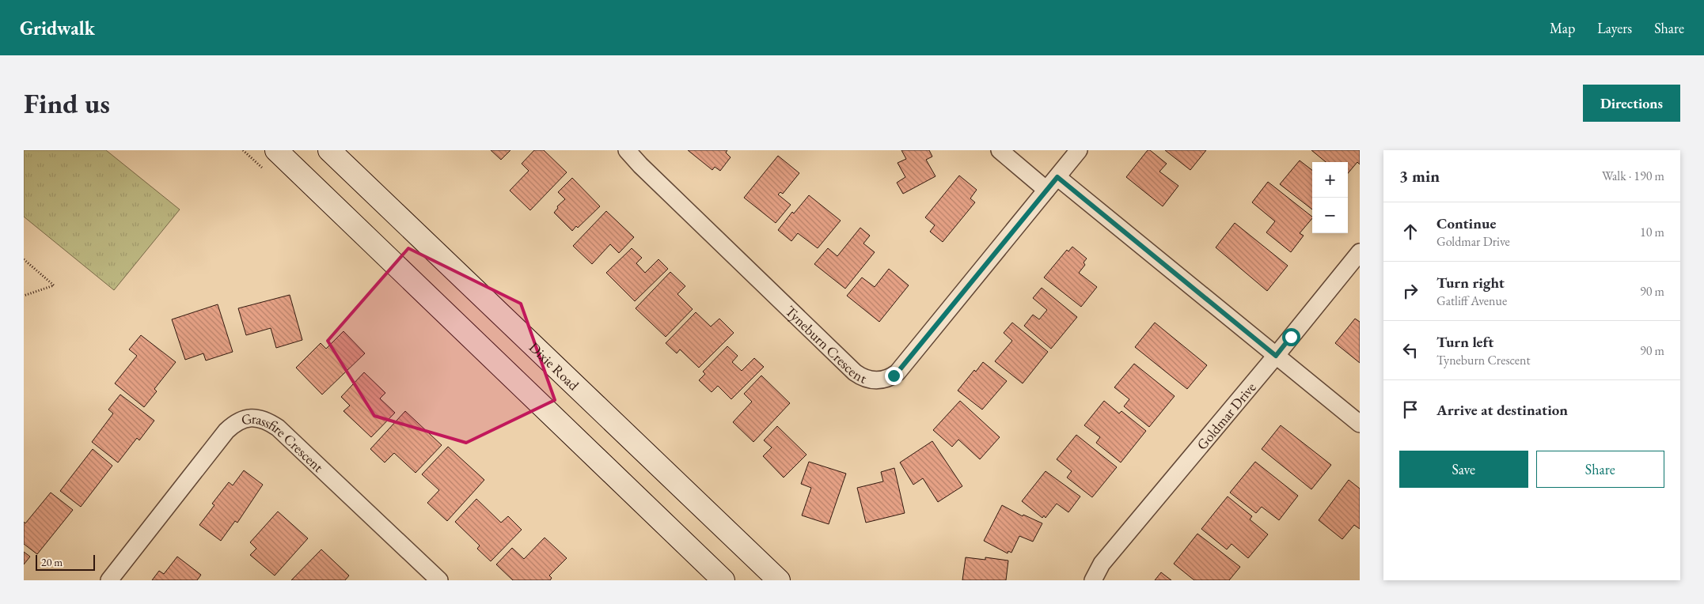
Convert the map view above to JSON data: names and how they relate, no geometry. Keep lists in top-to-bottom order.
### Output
{
  "streets": {
    "main road": ["Dixie Road"],
    "street": ["Tyneburn Crescent", "Goldmar Drive", "Grassfire Crescent"]
  },
  "scale_bar": "20 m",
  "page": {
    "header": "Gridwalk",
    "nav": ["Map", "Layers", "Share"],
    "buttons": [
      "Directions",
      ["Save", "Share"]
    ],
    "title": "Find us",
    "heading": ["3 min", "Walk · 190 m"],
    "map_buttons": ["+", "−"],
    "list": [
      ["Continue", "Goldmar Drive", "10 m"],
      ["Turn right", "Gatliff Avenue", "90 m"],
      ["Turn left", "Tyneburn Crescent", "90 m"],
      "Arrive at destination"
    ],
    "scale": "20 m"
  }
}
